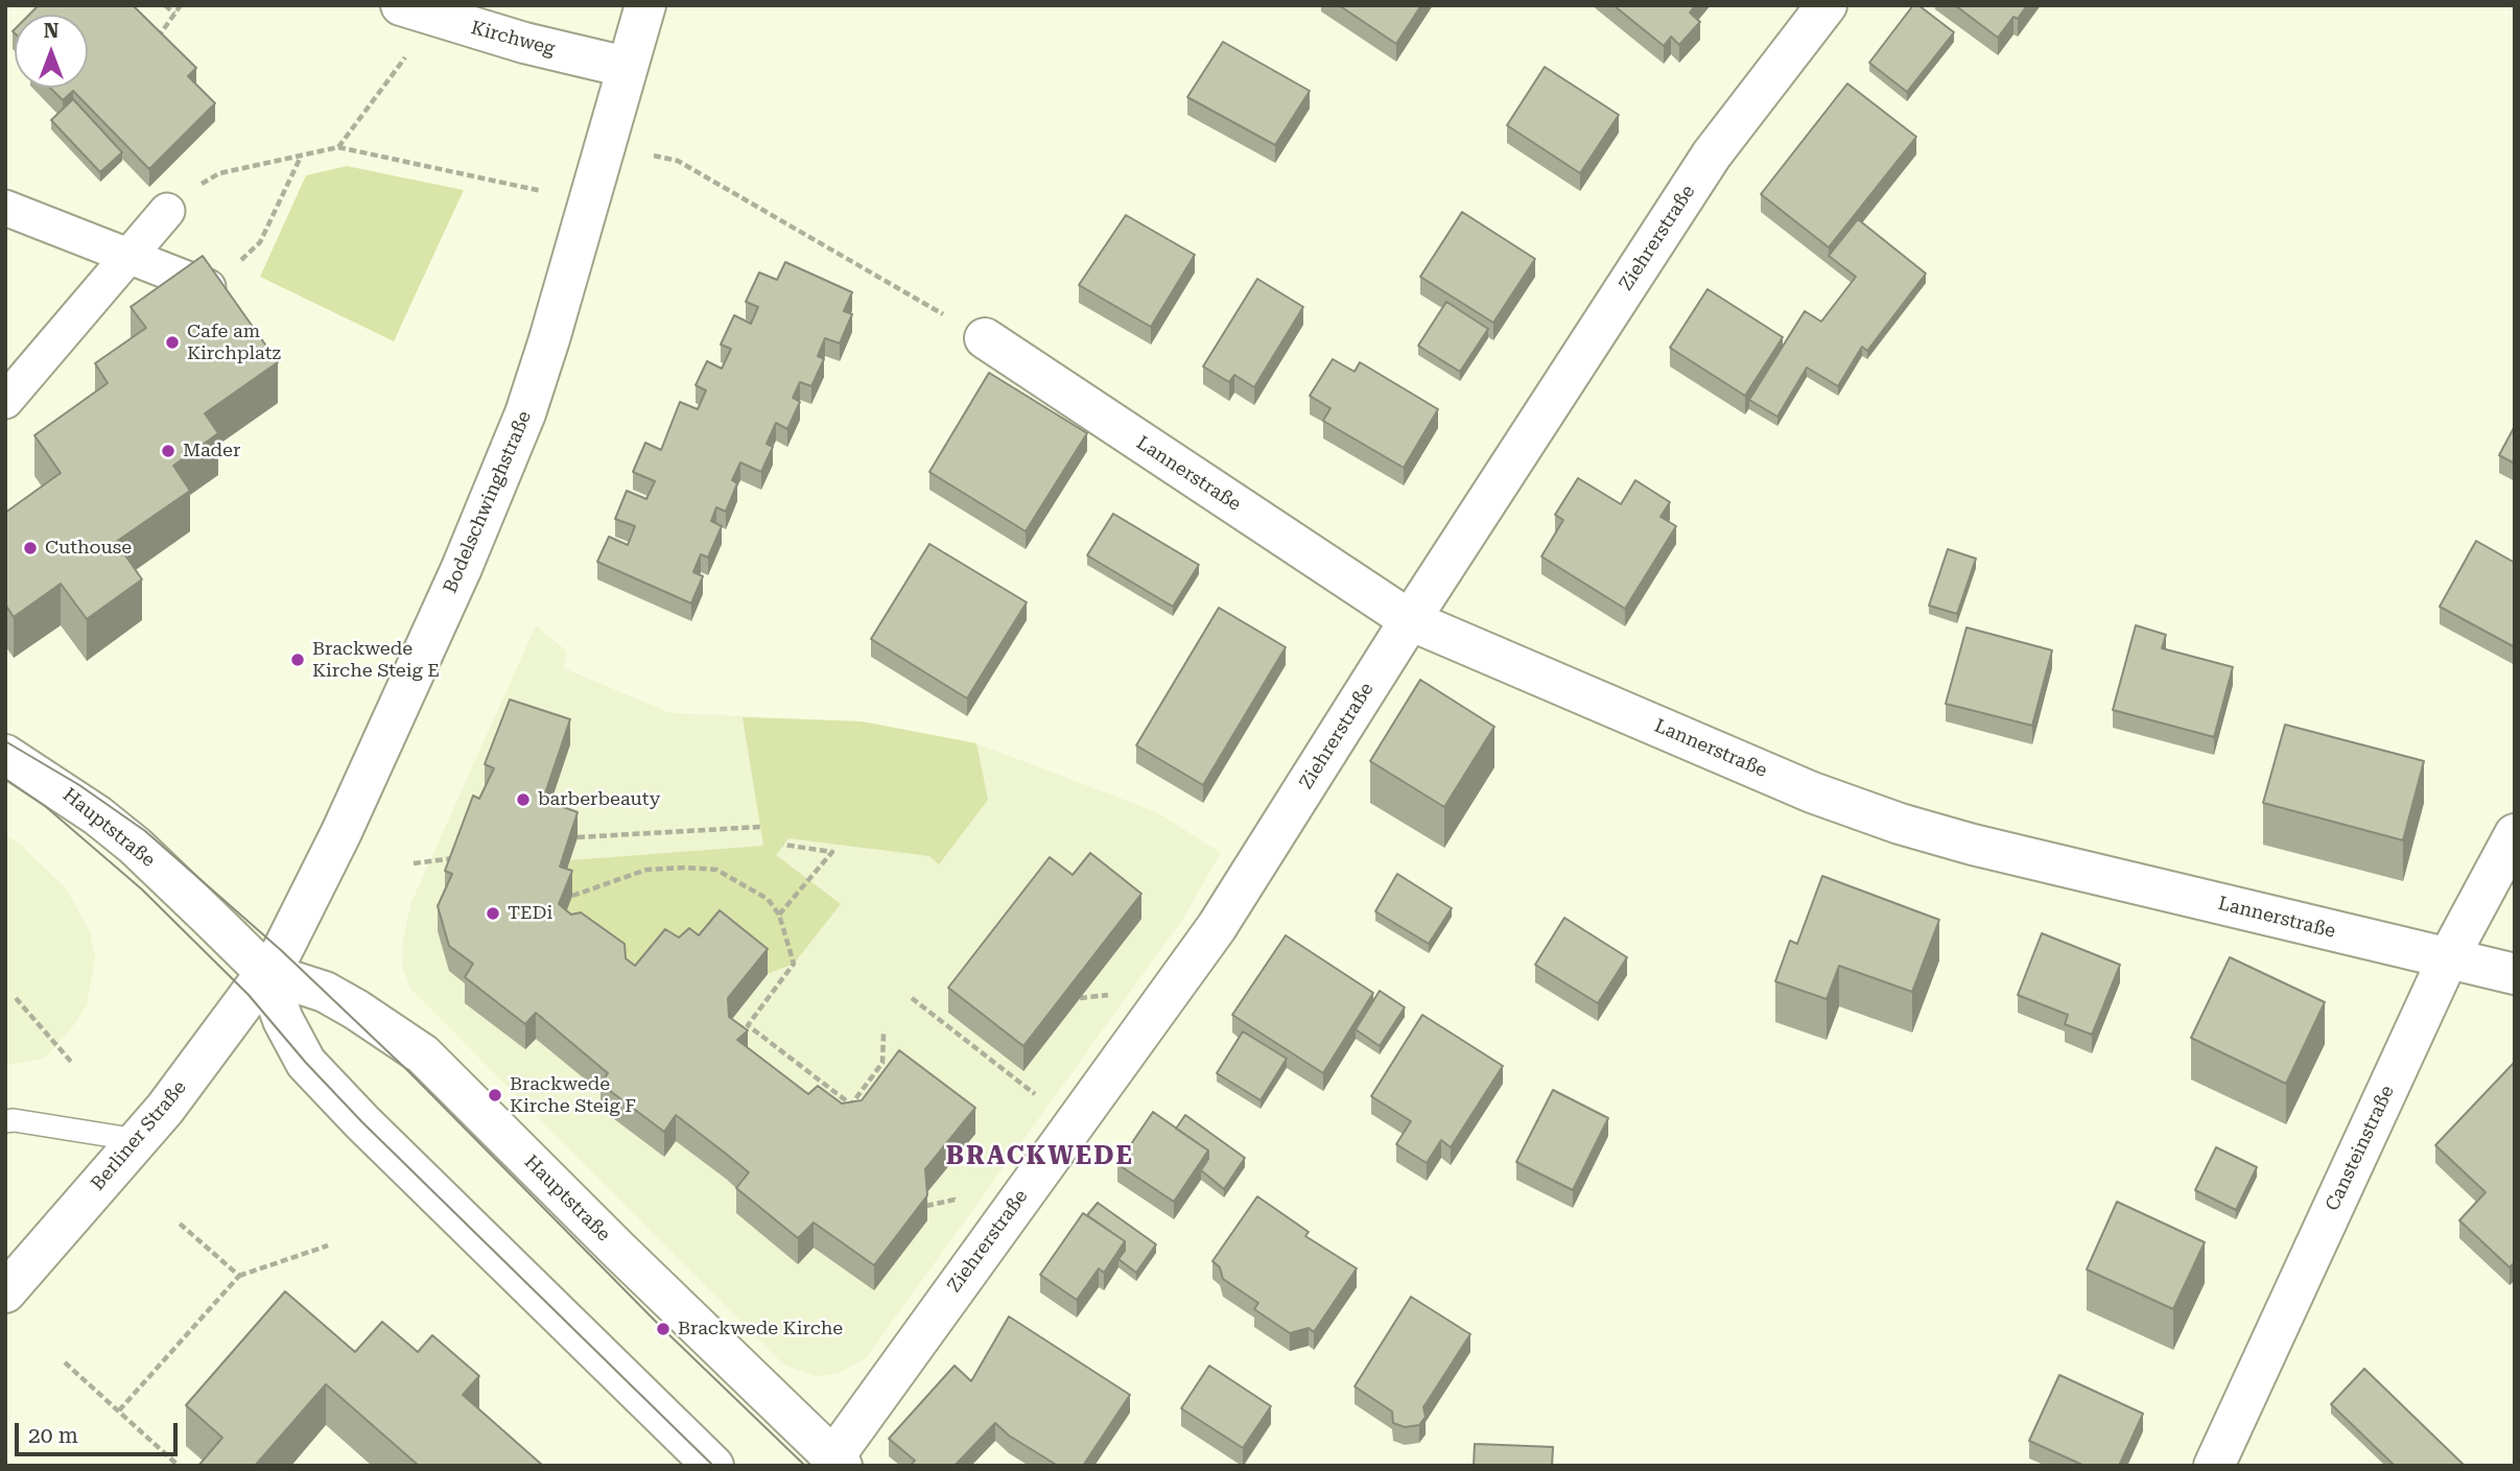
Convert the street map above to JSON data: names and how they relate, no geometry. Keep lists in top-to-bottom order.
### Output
{
  "streets": {
    "street": [
      "Kirchweg",
      "Ziehrerstraße",
      "Lannerstraße",
      "Bodelschwinghstraße",
      "Hauptstraße",
      "Berliner Straße",
      "Cansteinstraße"
    ]
  },
  "crossings": [
    ["Kirchweg", "Bodelschwinghstraße"],
    ["Ziehrerstraße", "Lannerstraße"],
    ["Ziehrerstraße", "Hauptstraße"],
    ["Lannerstraße", "Cansteinstraße"],
    ["Bodelschwinghstraße", "Hauptstraße"],
    ["Bodelschwinghstraße", "Berliner Straße"],
    ["Hauptstraße", "Berliner Straße"]
  ],
  "districts": ["BRACKWEDE"],
  "places": [
    "Cafe am Kirchplatz",
    "Mader",
    "Cuthouse",
    "Brackwede Kirche Steig E",
    "barberbeauty",
    "TEDi",
    "Brackwede Kirche Steig F",
    "Brackwede Kirche"
  ],
  "scale_bar": "20 m",
  "north": "top"
}
